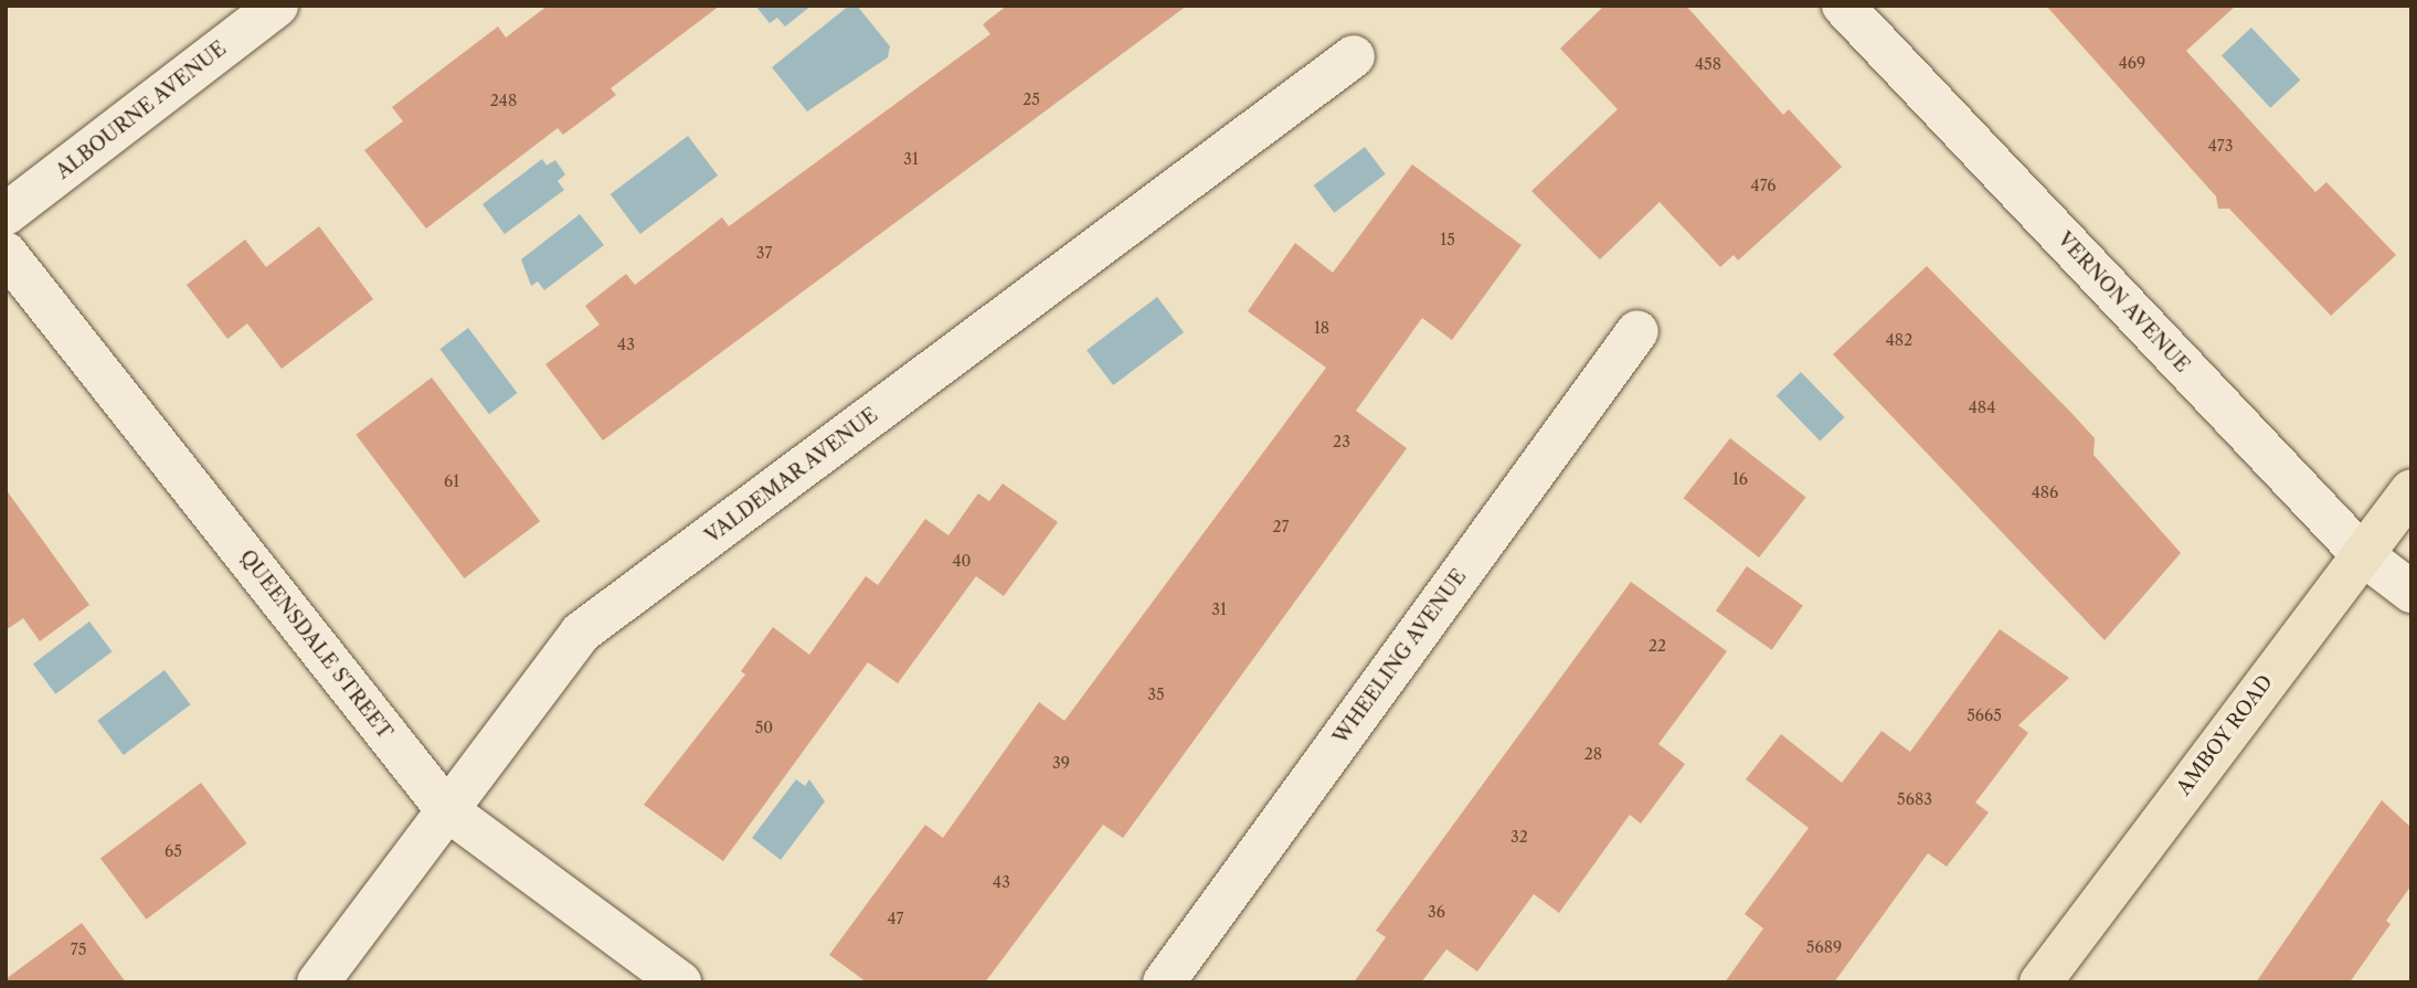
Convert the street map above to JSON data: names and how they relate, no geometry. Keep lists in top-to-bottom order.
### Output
{
  "streets": {
    "main road": ["AMBOY ROAD"],
    "street": [
      "ALBOURNE AVENUE",
      "VERNON AVENUE",
      "VALDEMAR AVENUE",
      "QUEENSDALE STREET",
      "WHEELING AVENUE"
    ]
  },
  "crossings": [
    ["VERNON AVENUE", "AMBOY ROAD"],
    ["VALDEMAR AVENUE", "QUEENSDALE STREET"]
  ],
  "house_numbers": [
    "469",
    "458",
    "25",
    "248",
    "473",
    "31",
    "476",
    "15",
    "37",
    "18",
    "482",
    "43",
    "484",
    "23",
    "16",
    "61",
    "486",
    "27",
    "40",
    "31",
    "22",
    "35",
    "5665",
    "50",
    "28",
    "39",
    "5683",
    "32",
    "65",
    "43",
    "36",
    "47",
    "5689",
    "75"
  ]
}
